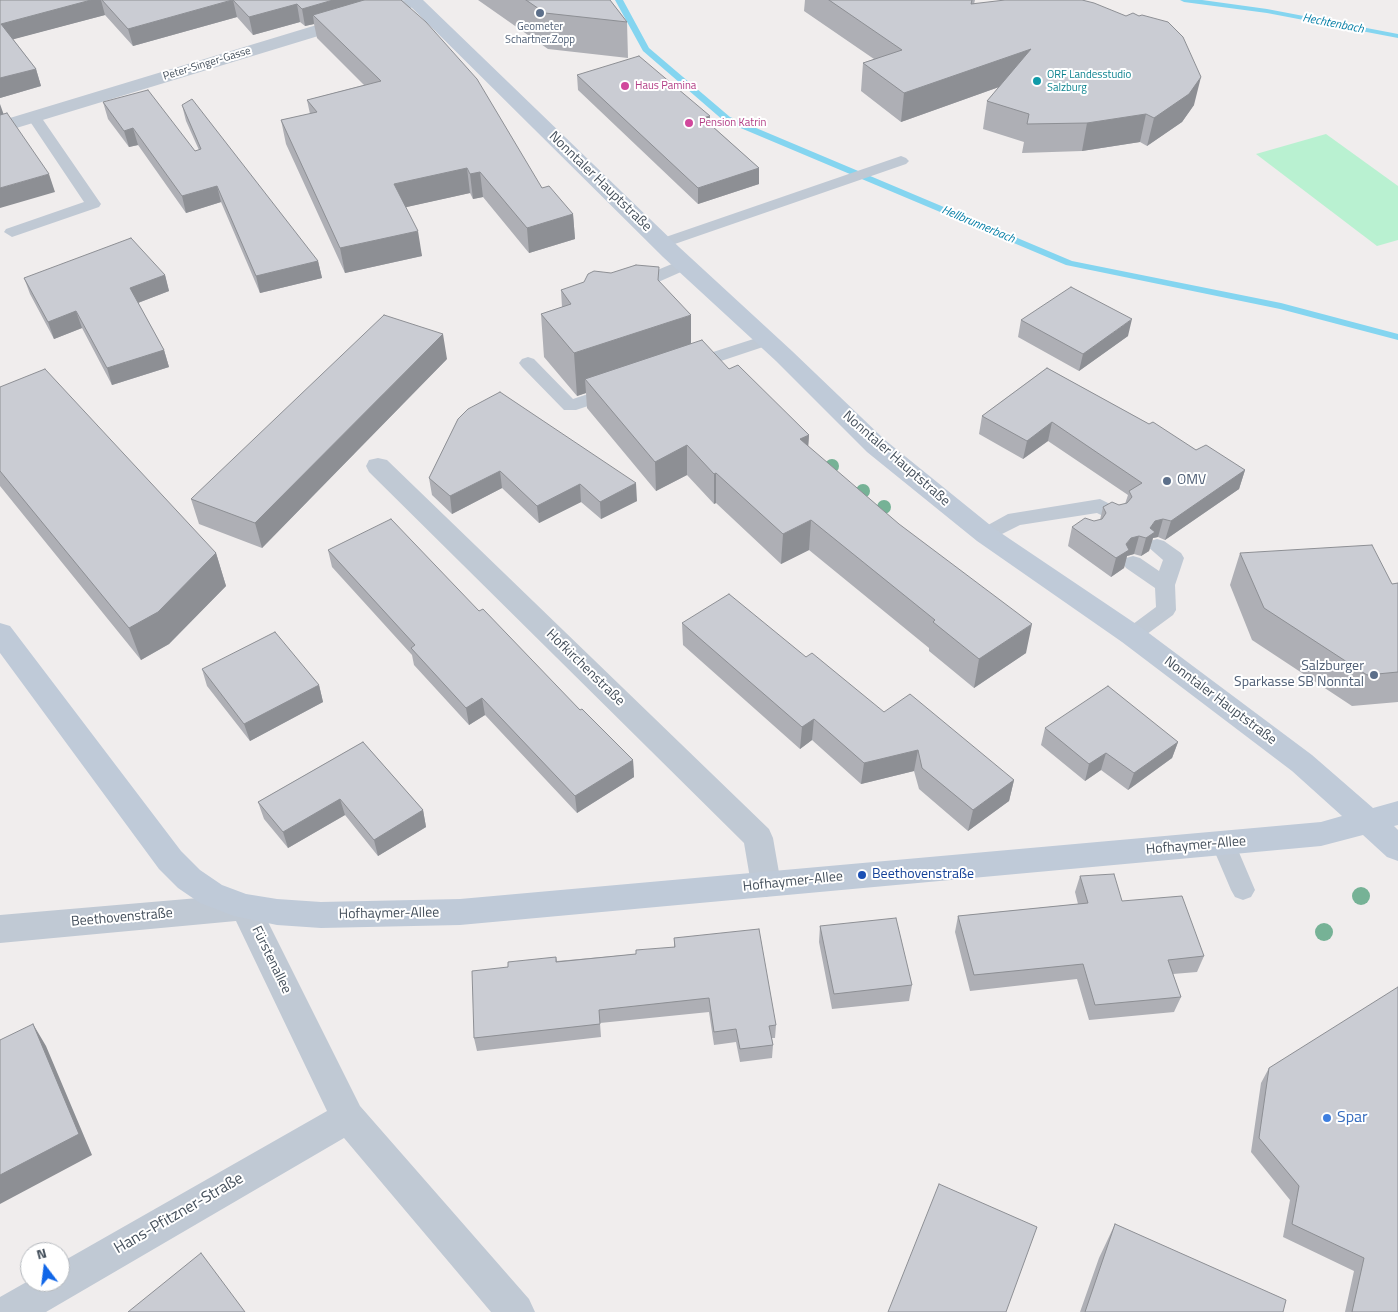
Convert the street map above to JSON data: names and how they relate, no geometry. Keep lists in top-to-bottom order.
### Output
{
  "streets": {
    "main road": ["Nonntaler Hauptstraße", "Hofhaymer-Allee"],
    "street": [
      "Peter-Singer-Gasse",
      "Hofkirchenstraße",
      "Beethovenstraße",
      "Fürstenallee",
      "Hans-Pfitzner-Straße"
    ]
  },
  "crossings": [
    ["Peter-Singer-Gasse", "Nonntaler Hauptstraße"],
    ["Nonntaler Hauptstraße", "Hofhaymer-Allee"],
    ["Hofkirchenstraße", "Hofhaymer-Allee"],
    ["Hofhaymer-Allee", "Beethovenstraße"],
    ["Hofhaymer-Allee", "Fürstenallee"],
    ["Beethovenstraße", "Fürstenallee"],
    ["Fürstenallee", "Hans-Pfitzner-Straße"]
  ],
  "water": ["Hechtenbach", "Hellbrunnerbach"],
  "places": [
    "Geometer Schartner.Zopp",
    "ORF Landesstudio Salzburg",
    "Haus Pamina",
    "Pension Katrin",
    "OMV",
    "Salzburger Sparkasse SB Nonntal",
    "Beethovenstraße",
    "Spar"
  ],
  "north": "top"
}
